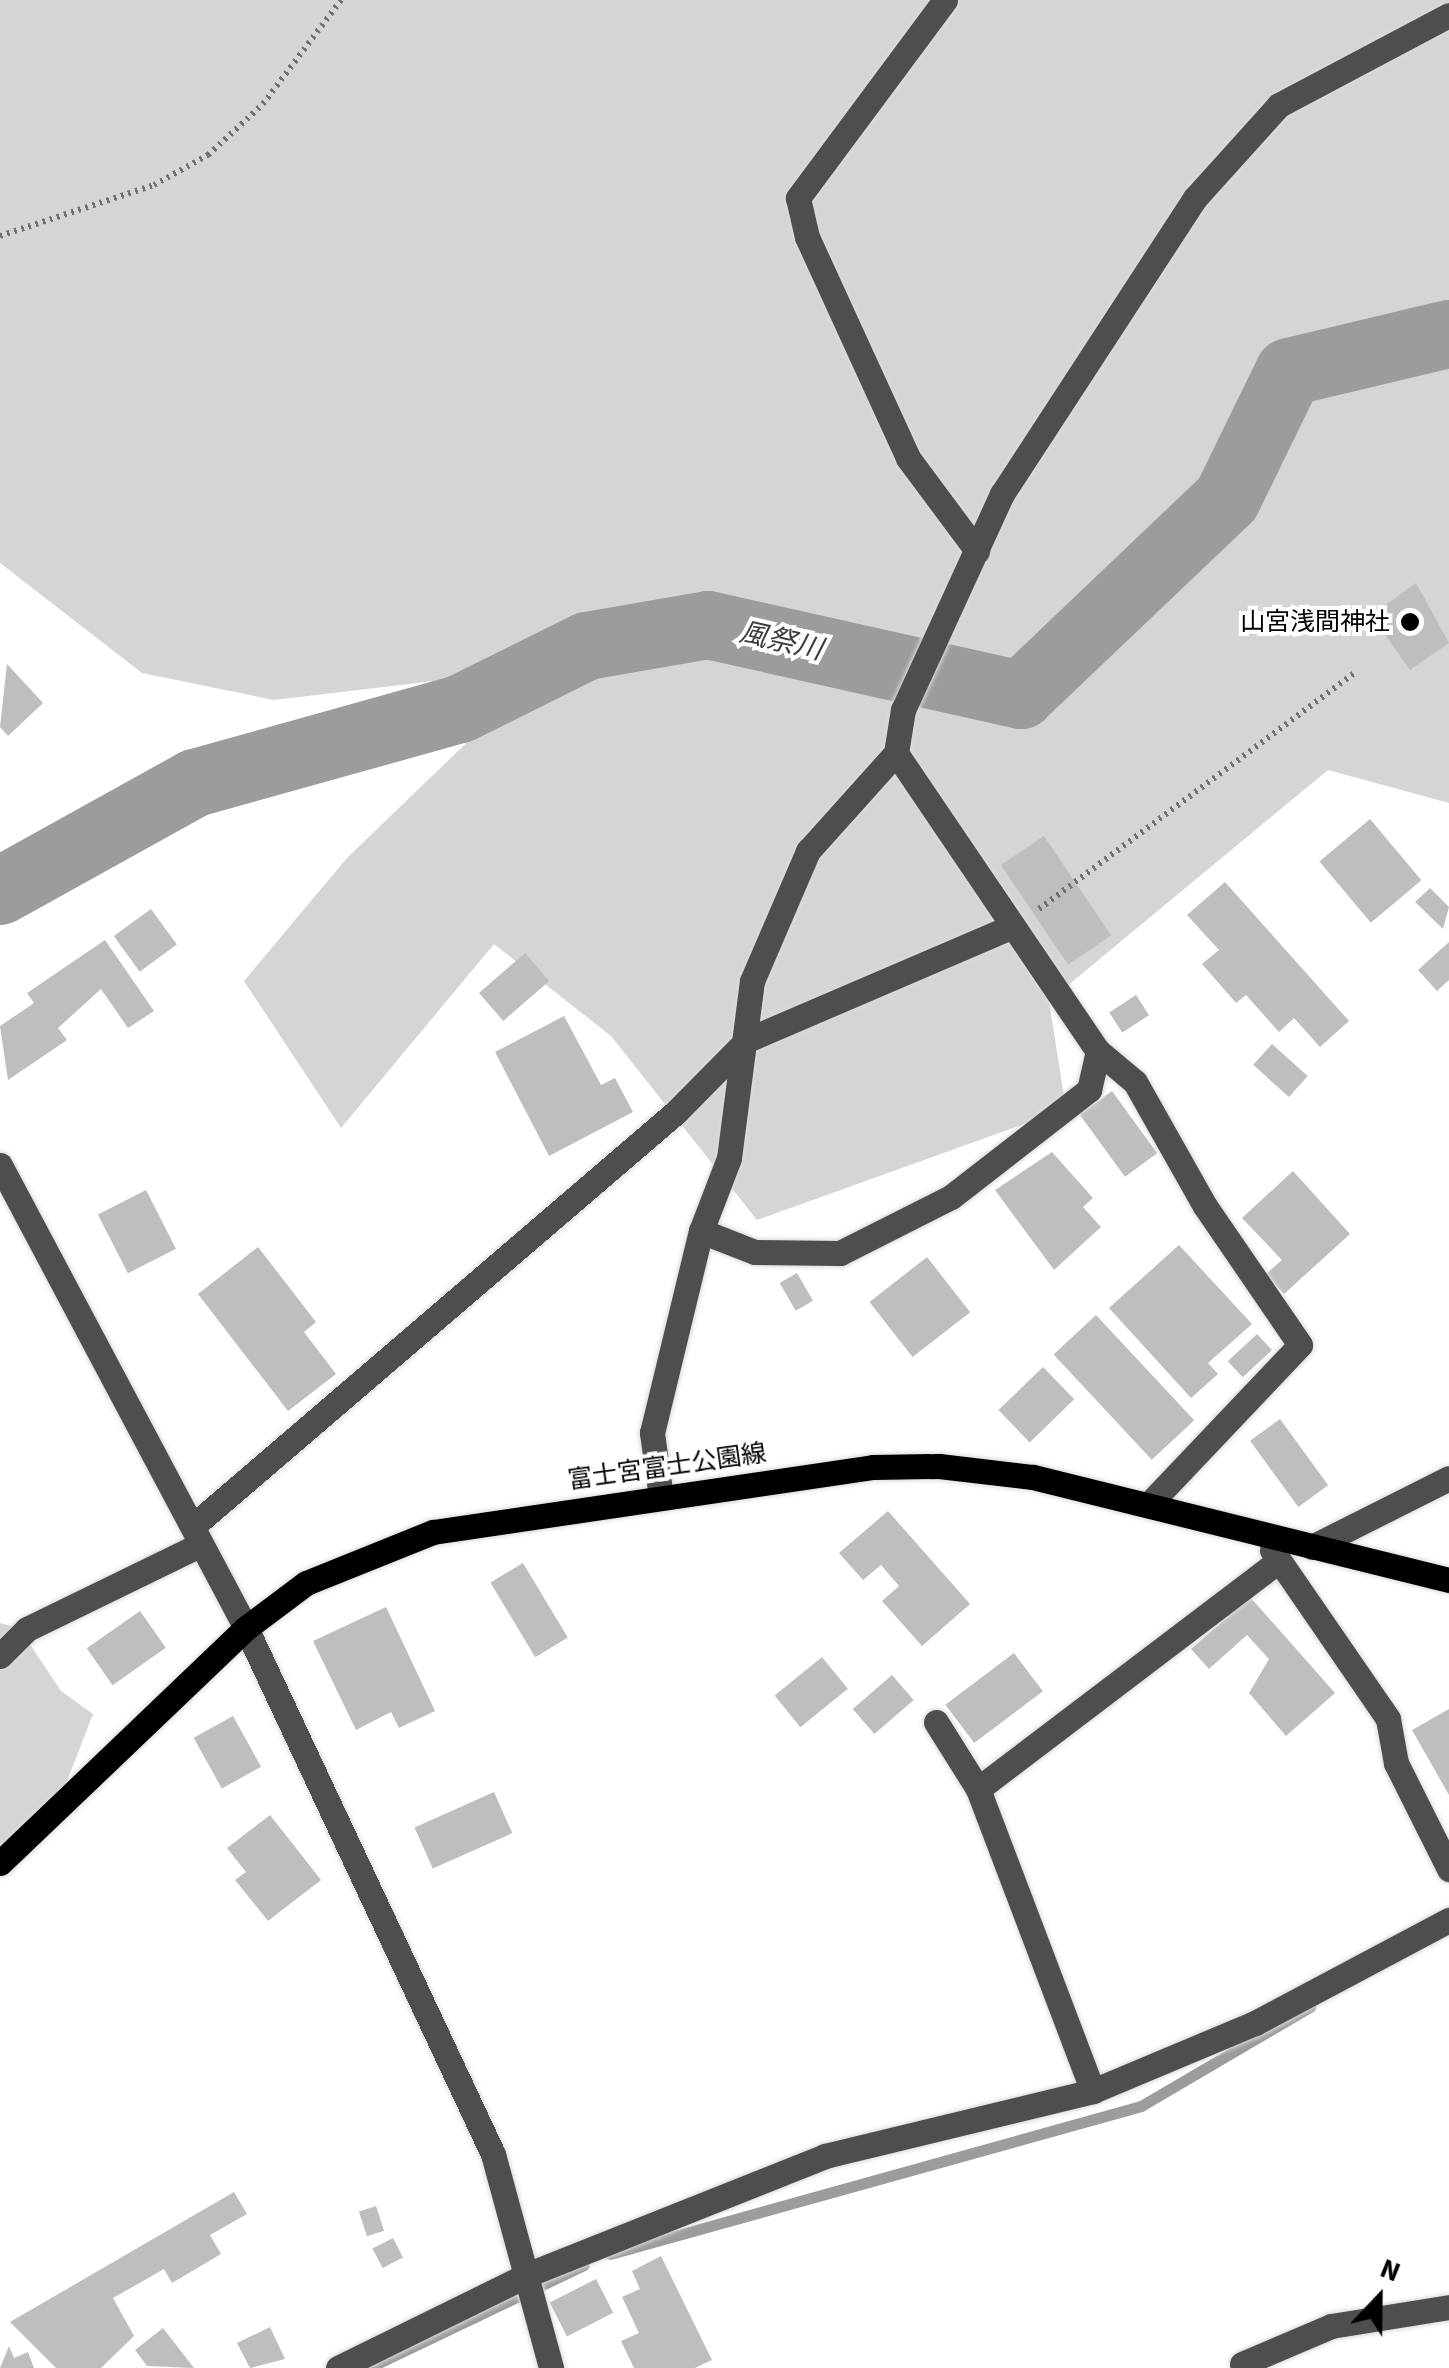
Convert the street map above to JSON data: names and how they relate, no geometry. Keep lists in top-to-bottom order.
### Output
{
  "streets": {
    "main road": ["富士宮富士公園線"]
  },
  "water": ["風祭川"],
  "places": ["山宮浅間神社"],
  "north": "top"
}
